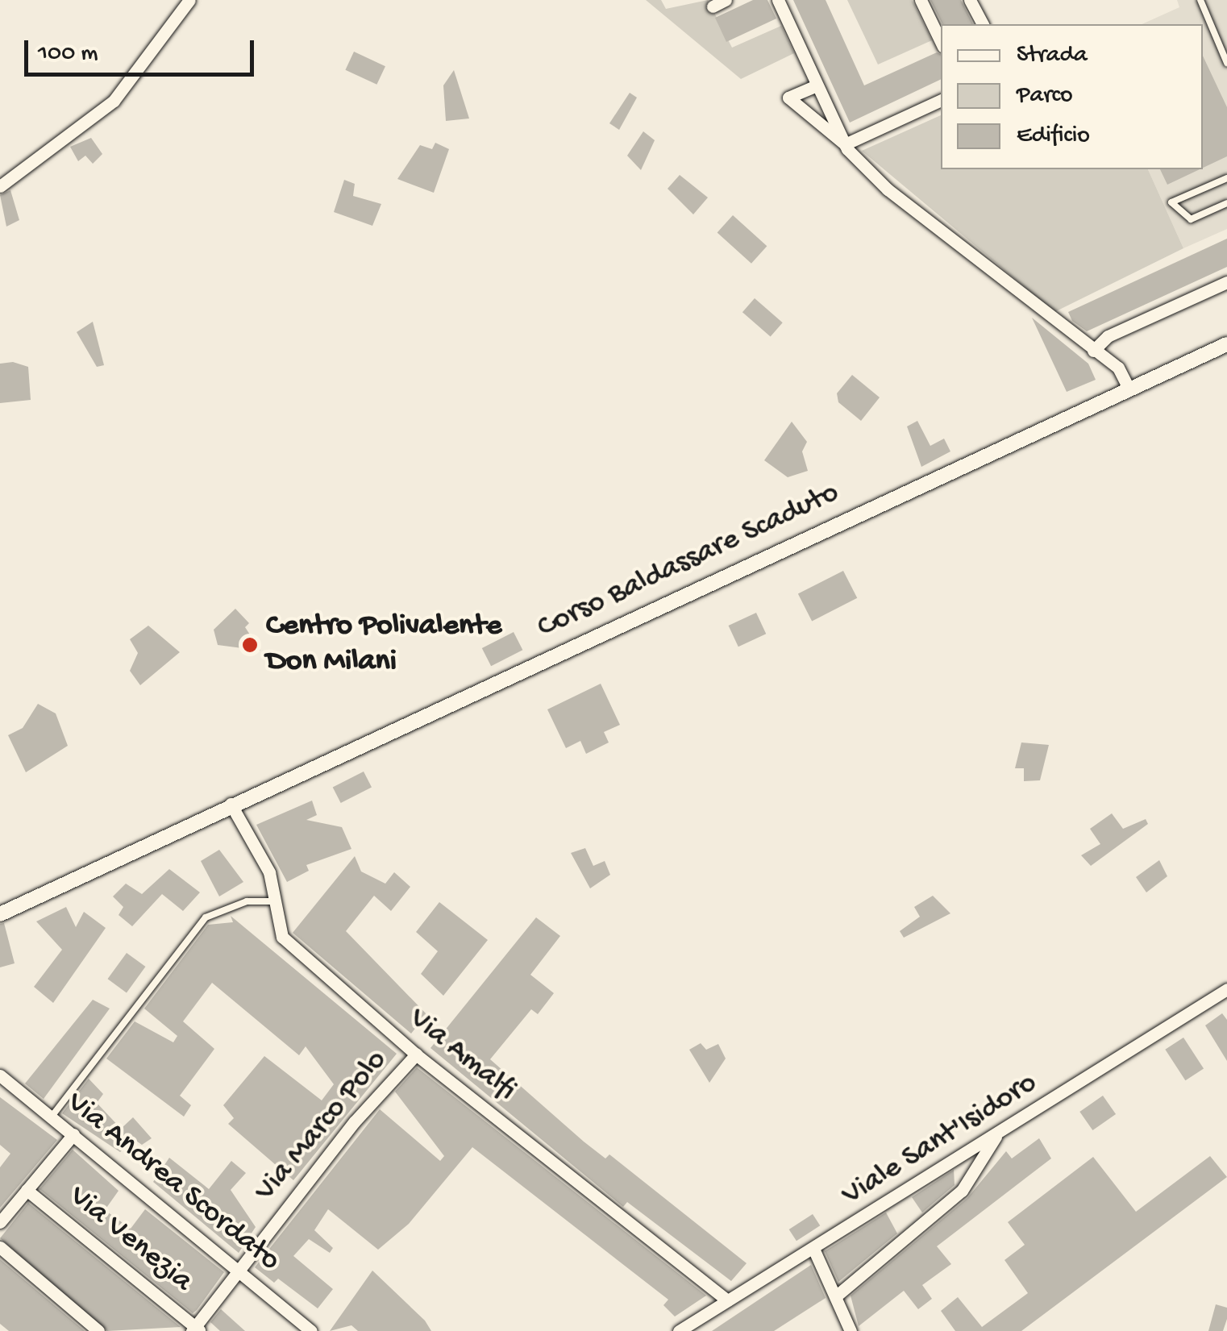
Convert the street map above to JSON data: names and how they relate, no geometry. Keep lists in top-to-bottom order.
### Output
{
  "streets": {
    "street": [
      "Corso Baldassare Scaduto",
      "Via Amalfi",
      "Via Marco Polo",
      "Viale Sant'Isidoro",
      "Via Andrea Scordato",
      "Via Venezia"
    ]
  },
  "crossings": [
    ["Corso Baldassare Scaduto", "Via Amalfi"],
    ["Via Amalfi", "Via Marco Polo"],
    ["Via Amalfi", "Viale Sant'Isidoro"],
    ["Via Marco Polo", "Via Andrea Scordato"],
    ["Via Marco Polo", "Via Venezia"]
  ],
  "places": ["Centro Polivalente Don Milani"],
  "legend": ["Strada", "Parco", "Edificio"],
  "scale_bar": "100 m"
}
